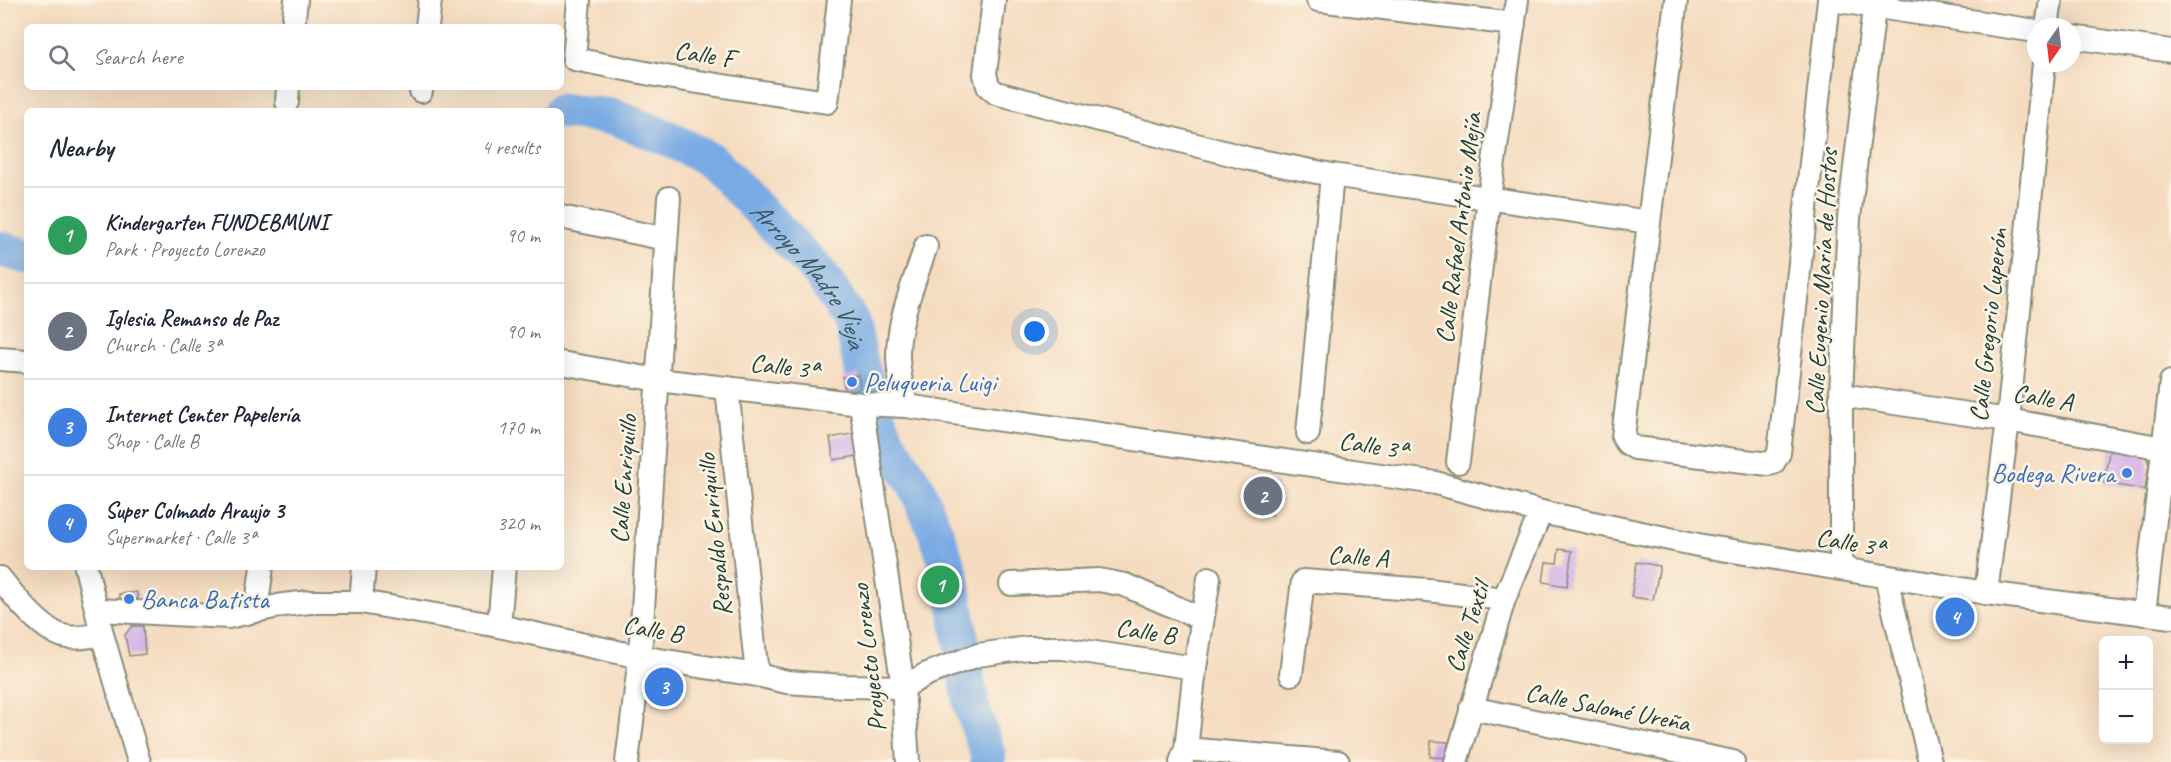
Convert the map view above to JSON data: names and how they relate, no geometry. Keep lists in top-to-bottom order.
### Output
{
  "streets": {
    "street": [
      "Calle F",
      "Calle Rafael Antonio Mejía",
      "Calle Eugenio María de Hostos",
      "Calle Gregorio Luperón",
      "Calle 3ª",
      "Calle A",
      "Calle Enriquillo",
      "Respaldo Enriquillo",
      "Calle Textil",
      "Calle B",
      "Proyecto Lorenzo",
      "Calle Salomé Ureña"
    ]
  },
  "crossings": [
    ["Calle Eugenio María de Hostos", "Calle 3ª"],
    ["Calle Eugenio María de Hostos", "Calle A"],
    ["Calle Gregorio Luperón", "Calle 3ª"],
    ["Calle Gregorio Luperón", "Calle A"],
    ["Calle 3ª", "Calle Enriquillo"],
    ["Calle 3ª", "Respaldo Enriquillo"],
    ["Calle 3ª", "Calle Textil"],
    ["Calle 3ª", "Proyecto Lorenzo"],
    ["Calle A", "Calle Textil"],
    ["Calle Enriquillo", "Calle B"],
    ["Respaldo Enriquillo", "Calle B"],
    ["Calle Textil", "Calle Salomé Ureña"],
    ["Calle B", "Proyecto Lorenzo"]
  ],
  "water": ["Arroyo Madre Vieja"],
  "places": ["Peluqueria Luigi", "Bodega Rivera", "Banca Batista"],
  "north": "bottom",
  "page": {
    "search": "Search here",
    "heading": ["Nearby", "4 results"],
    "list": [
      {
        "mark": "1",
        "name": "Kindergarten FUNDEBMUNI",
        "note": "Park · Proyecto Lorenzo",
        "value": "90 m"
      },
      {
        "mark": "2",
        "name": "Iglesia Remanso de Paz",
        "note": "Church · Calle 3ª",
        "value": "90 m"
      },
      {
        "mark": "3",
        "name": "Internet Center Papelería",
        "note": "Shop · Calle B",
        "value": "170 m"
      },
      {
        "mark": "4",
        "name": "Super Colmado Araujo 3",
        "note": "Supermarket · Calle 3ª",
        "value": "320 m"
      }
    ],
    "pins": [
      "2",
      "1",
      "4",
      "3"
    ],
    "map_buttons": ["+", "−"]
  }
}
